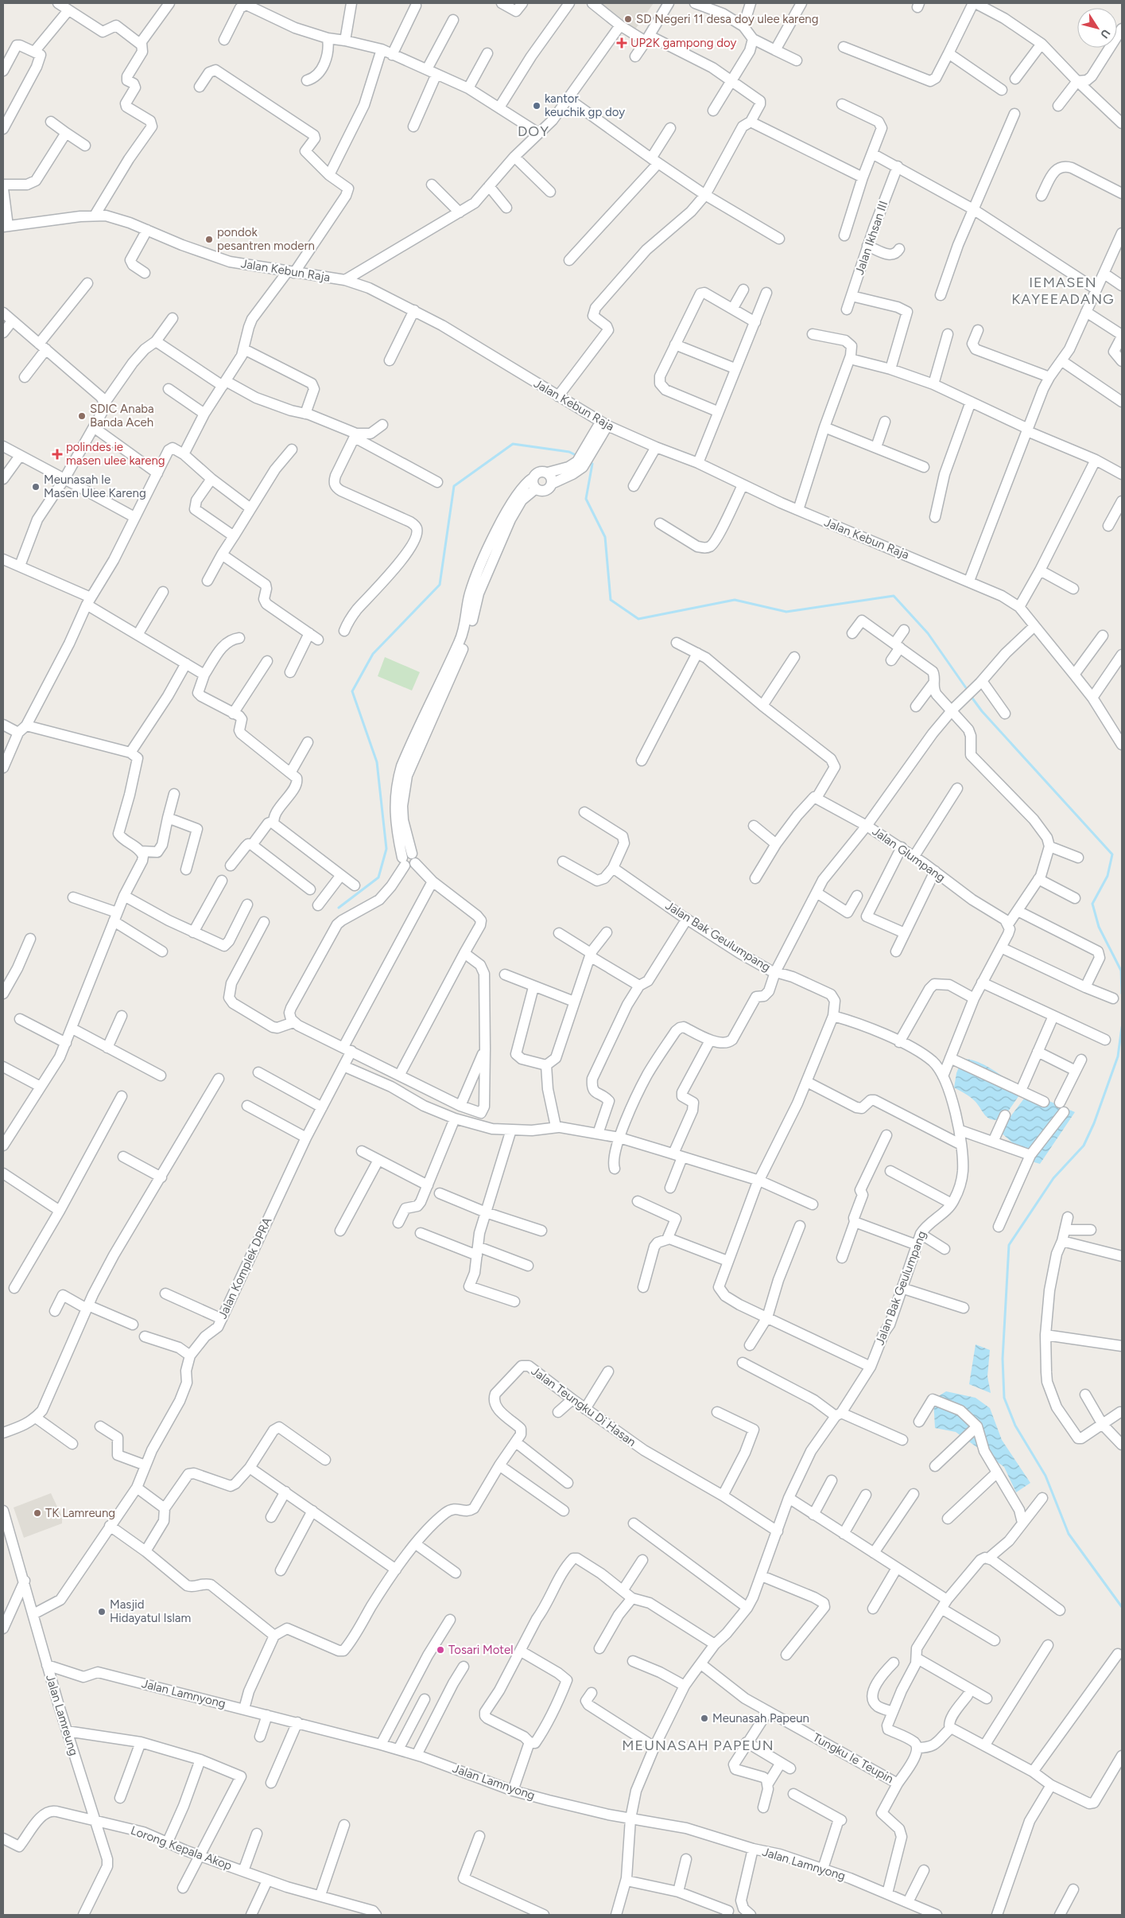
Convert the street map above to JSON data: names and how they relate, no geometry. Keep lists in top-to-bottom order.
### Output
{
  "streets": {
    "street": [
      "Jalan Ikhsan III",
      "Jalan Kebun Raja",
      "Jalan Glumpang",
      "Jalan Bak Geulumpang",
      "Jalan Komplek DPRA",
      "Jalan Teungku Di Hasan",
      "Jalan Lamnyong",
      "Jalan Lamreung",
      "Tungku Ie Teupin",
      "Lorong Kepala Akop"
    ]
  },
  "crossings": [
    ["Jalan Kebun Raja", "Jalan Glumpang"],
    ["Jalan Bak Geulumpang", "Jalan Teungku Di Hasan"],
    ["Jalan Bak Geulumpang", "Jalan Lamnyong"],
    ["Jalan Bak Geulumpang", "Tungku Ie Teupin"],
    ["Jalan Komplek DPRA", "Jalan Lamreung"],
    ["Jalan Lamnyong", "Jalan Lamreung"],
    ["Jalan Lamreung", "Lorong Kepala Akop"]
  ],
  "districts": ["DOY", "IEMASEN KAYEEADANG", "MEUNASAH PAPEUN"],
  "places": {
    "other": [
      "SD Negeri 11 desa doy ulee kareng",
      "kantor keuchik gp doy",
      "pondok pesantren modern",
      "SDIC Anaba Banda Aceh",
      "Meunasah Ie Masen Ulee Kareng",
      "TK Lamreung",
      "Masjid Hidayatul Islam",
      "Tosari Motel",
      "Meunasah Papeun"
    ],
    "health": ["UP2K gampong doy", "polindes ie masen ulee kareng"]
  },
  "north": "bottom right"
}
